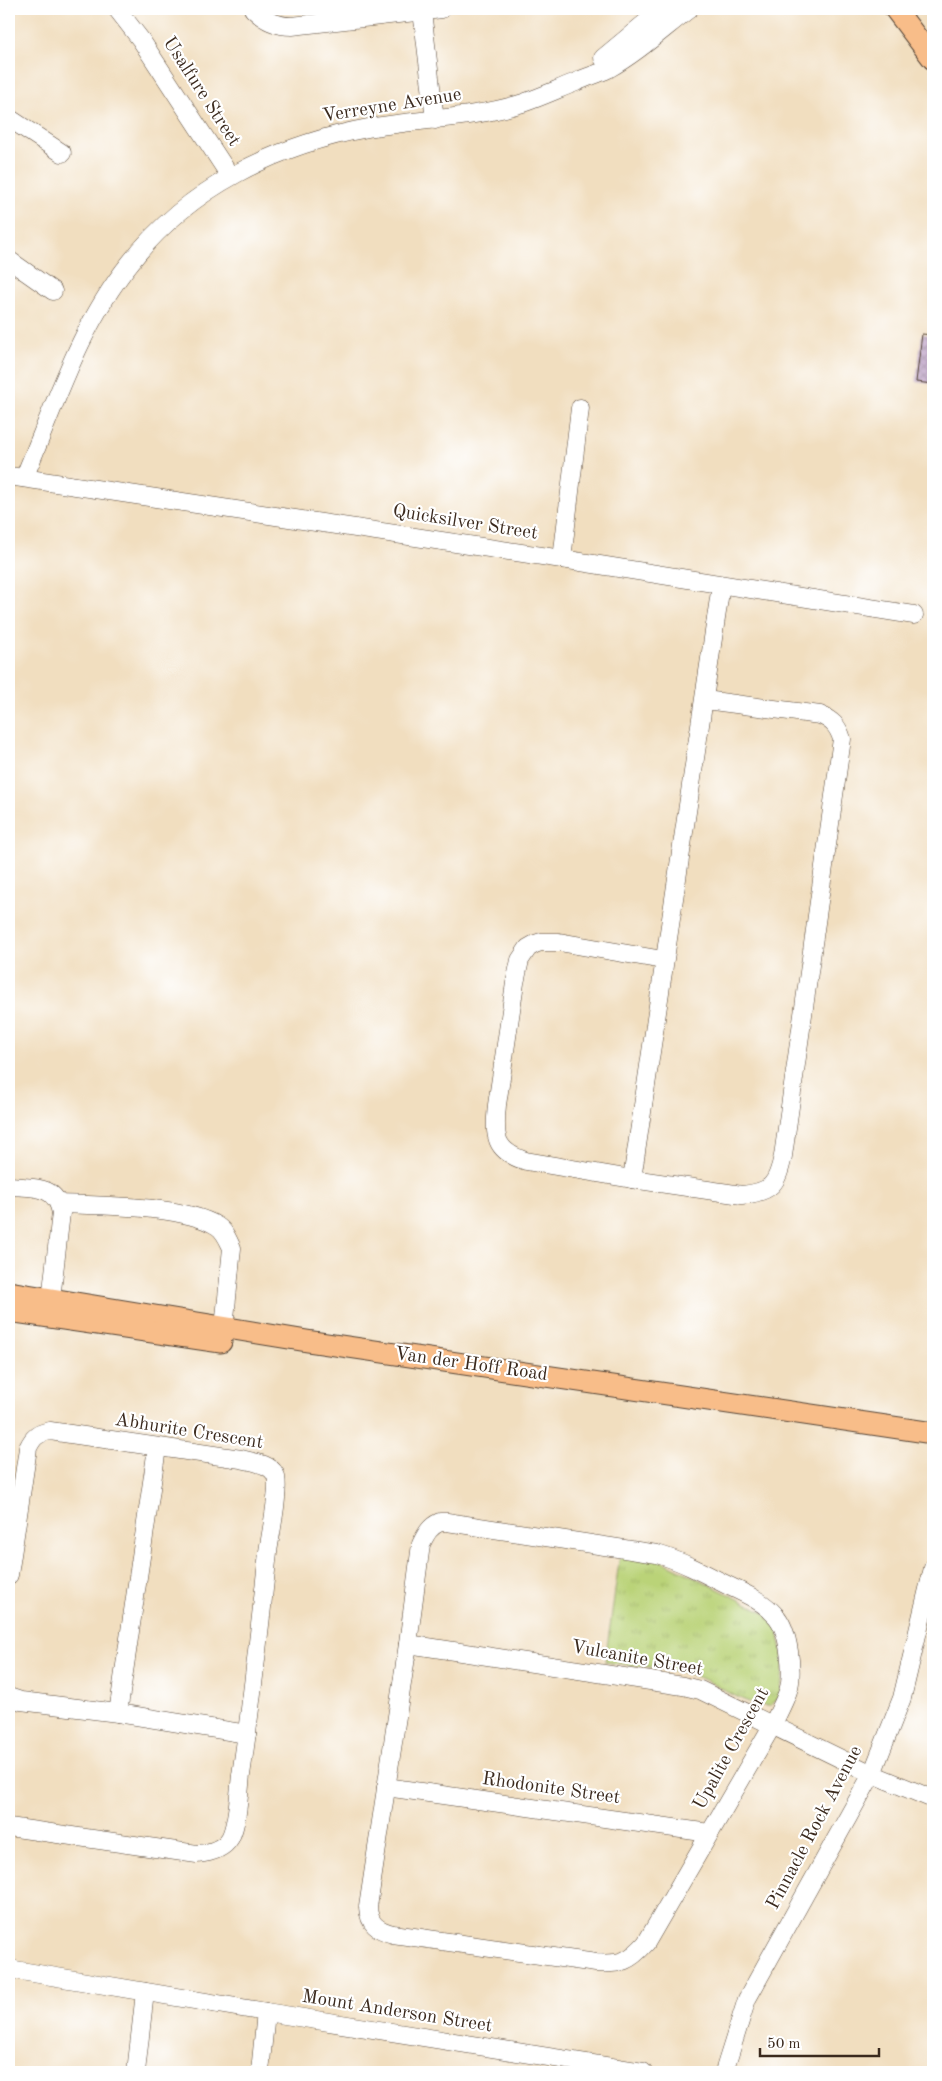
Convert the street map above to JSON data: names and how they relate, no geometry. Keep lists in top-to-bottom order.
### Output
{
  "streets": {
    "main road": ["Van der Hoff Road"],
    "street": [
      "Usalfure Street",
      "Verreyne Avenue",
      "Quicksilver Street",
      "Abhurite Crescent",
      "Vulcanite Street",
      "Upalite Crescent",
      "Rhodonite Street",
      "Pinnacle Rock Avenue",
      "Mount Anderson Street"
    ]
  },
  "crossings": [
    ["Usalfure Street", "Verreyne Avenue"],
    ["Verreyne Avenue", "Quicksilver Street"],
    ["Vulcanite Street", "Upalite Crescent"],
    ["Vulcanite Street", "Pinnacle Rock Avenue"],
    ["Upalite Crescent", "Rhodonite Street"]
  ],
  "scale_bar": "50 m"
}
